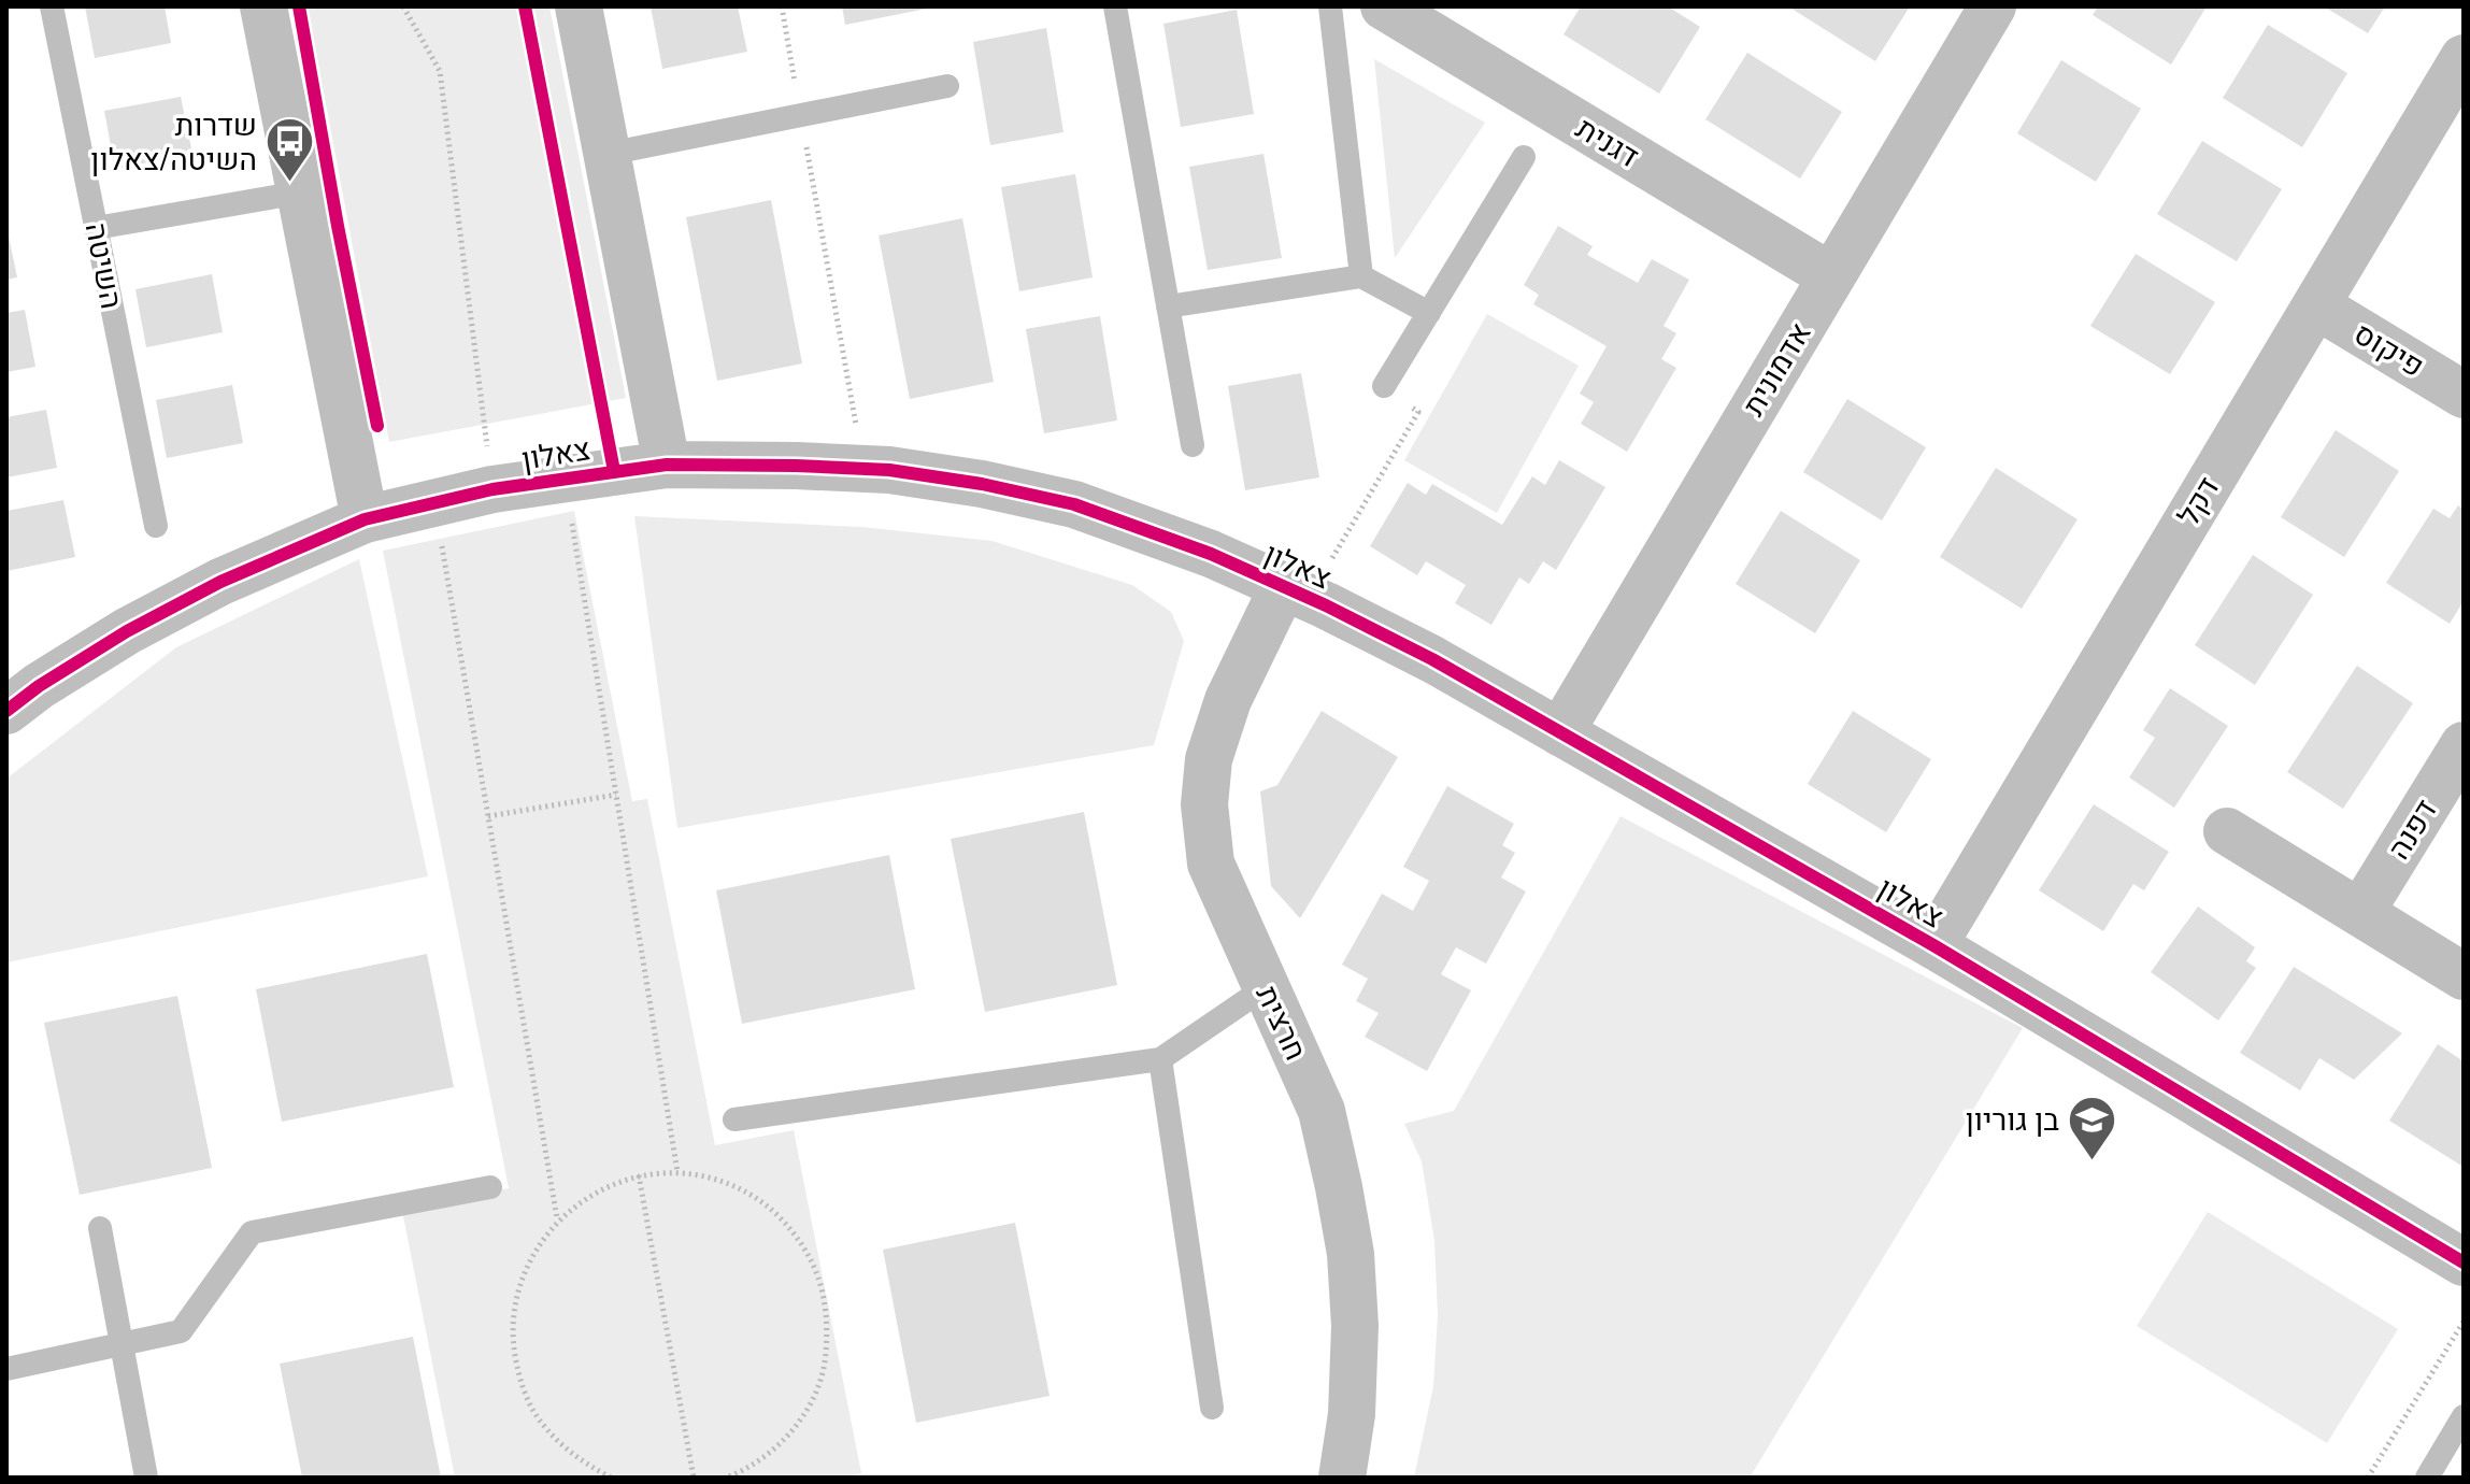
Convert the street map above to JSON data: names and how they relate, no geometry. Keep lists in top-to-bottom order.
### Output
{
  "streets": {
    "street": [
      "דגנית",
      "פיקוס",
      "אדמונית",
      "צאלון",
      "דקל",
      "דפנה",
      "חרצית"
    ],
    "lane": ["השיטה"]
  },
  "crossings": [
    ["דגנית", "אדמונית"],
    ["פיקוס", "דקל"],
    ["אדמונית", "צאלון"],
    ["צאלון", "דקל"],
    ["צאלון", "חרצית"]
  ],
  "places": {
    "bus stop": ["שדרות השיטה/צאלון"],
    "school or university": ["בן גוריון"]
  }
}
